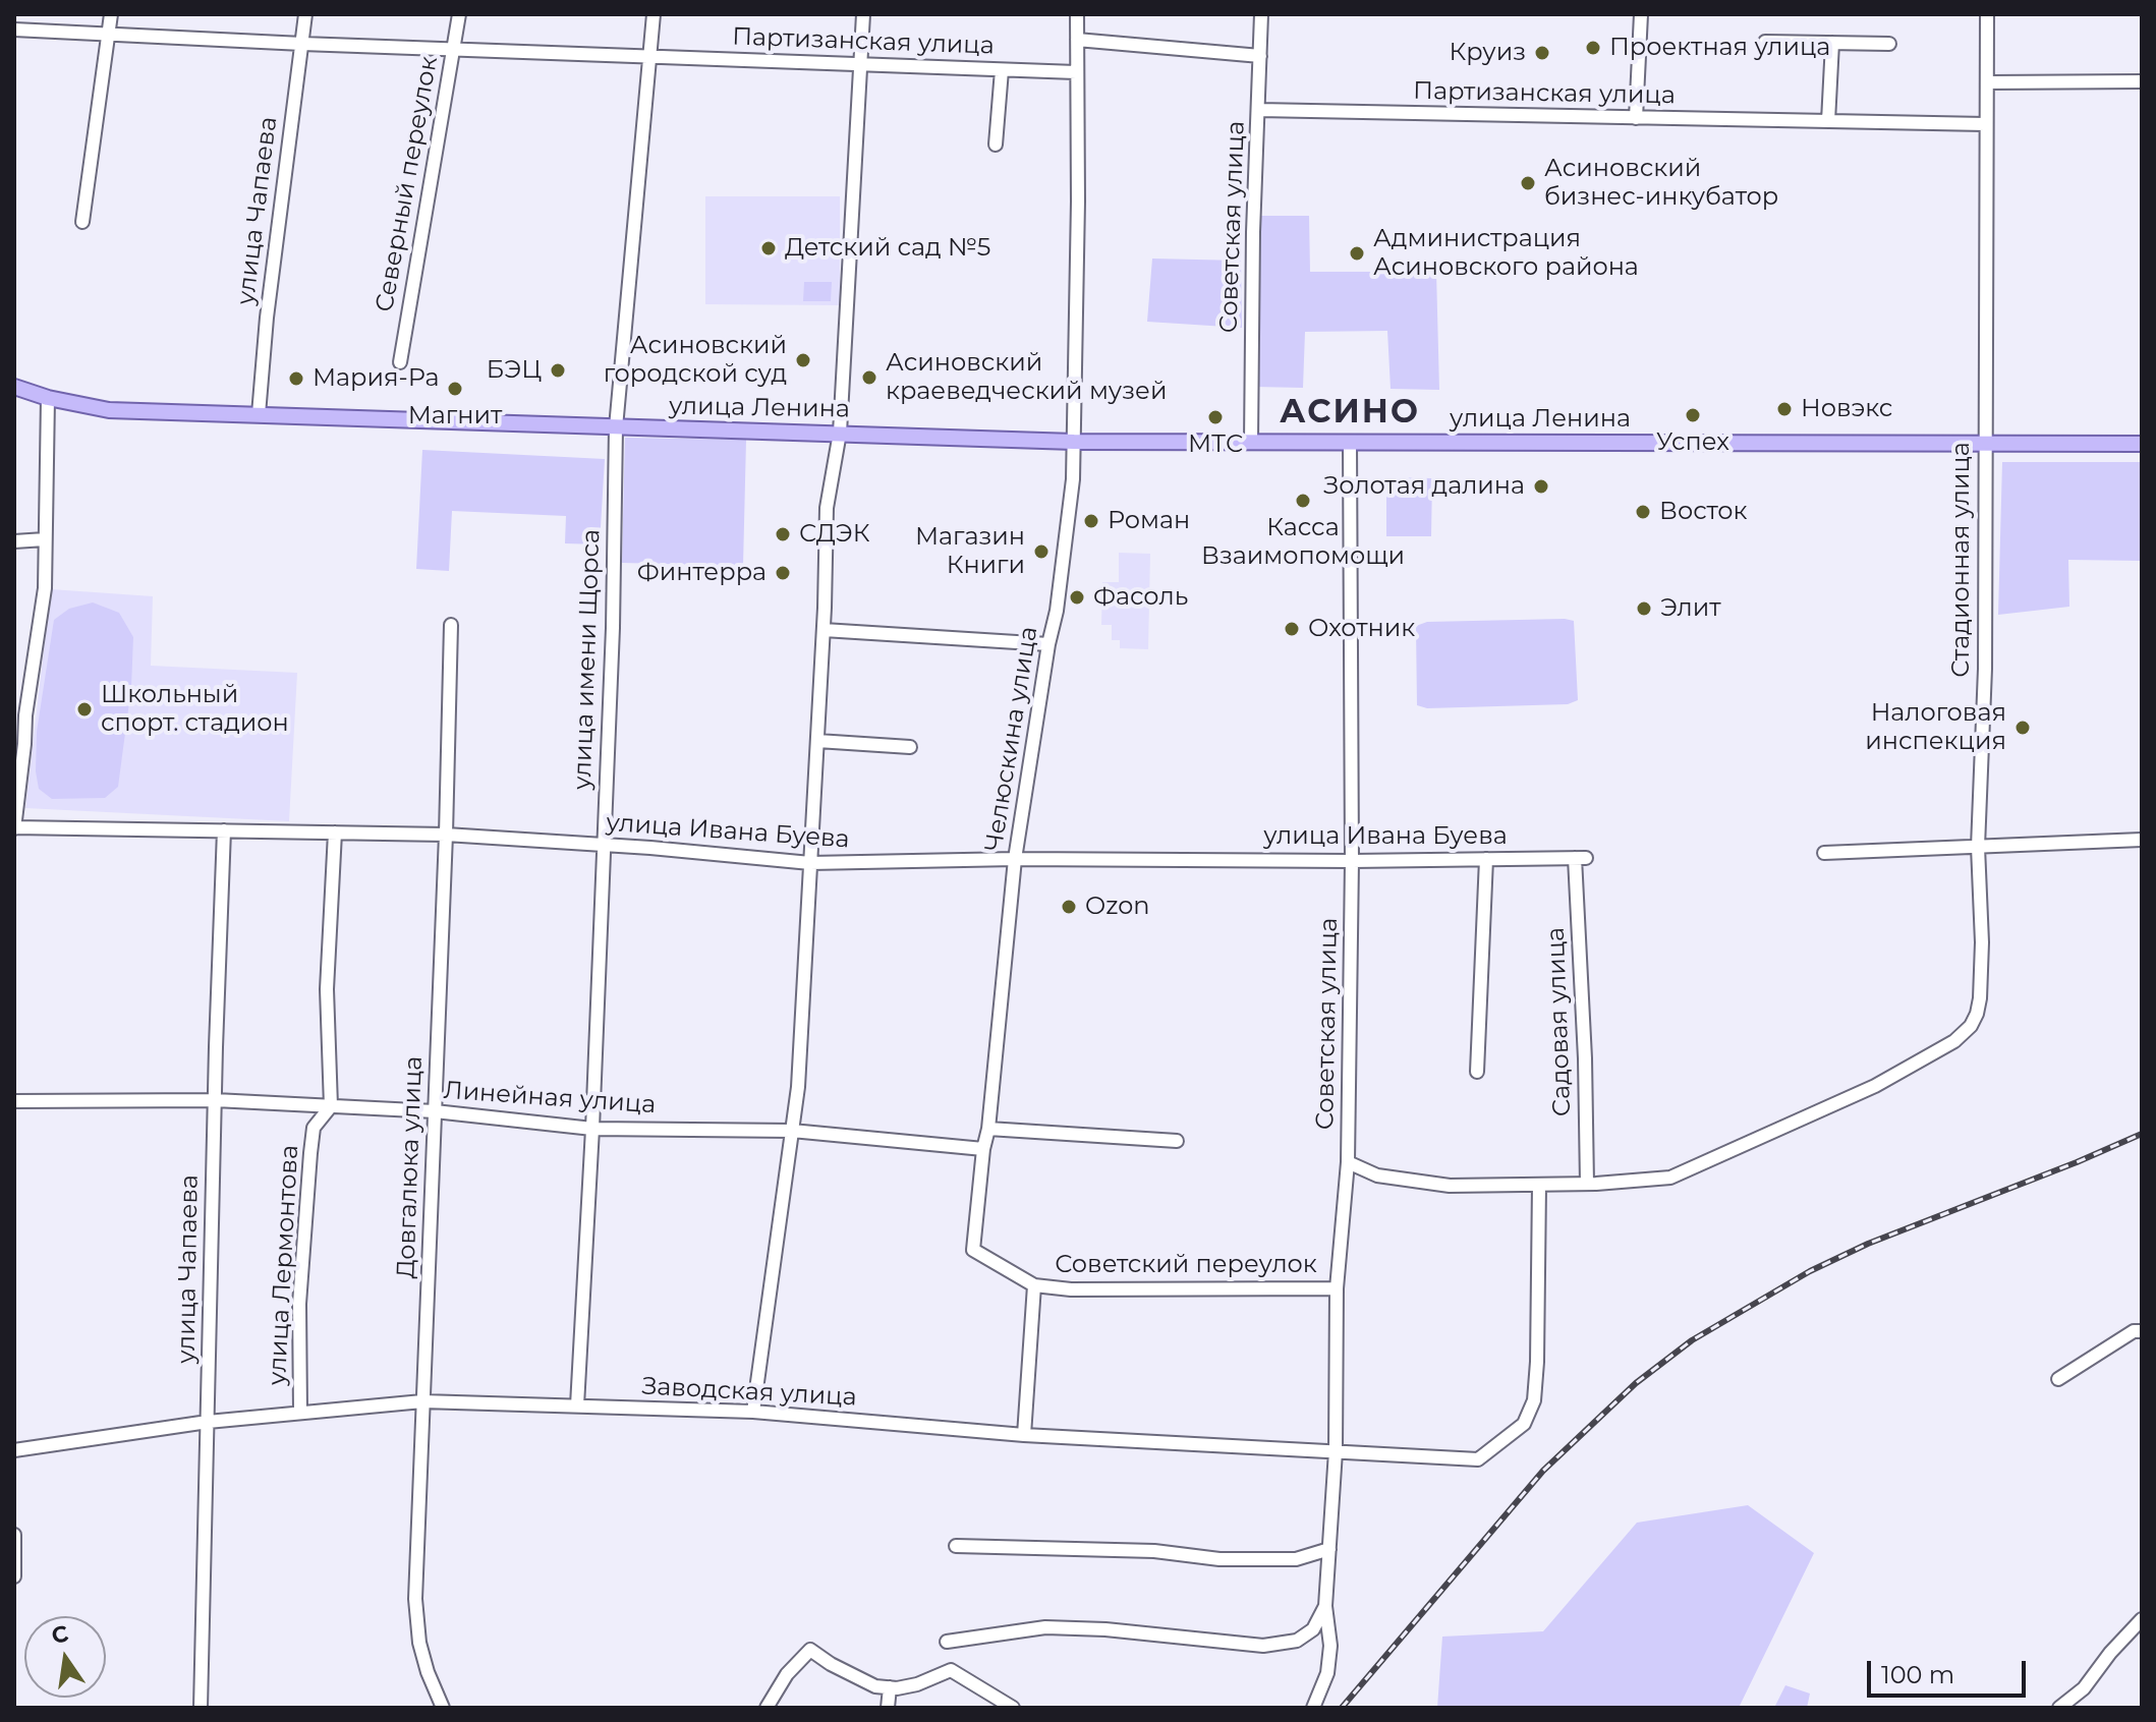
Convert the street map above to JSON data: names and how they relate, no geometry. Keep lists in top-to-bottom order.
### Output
{
  "streets": {
    "main road": ["улица Ленина"],
    "street": [
      "Партизанская улица",
      "Северный переулок",
      "улица Чапаева",
      "Советская улица",
      "Стадионная улица",
      "улица имени Щорса",
      "Челюскина улица",
      "улица Ивана Буева",
      "Садовая улица",
      "Линейная улица",
      "Довгалюка улица",
      "улица Лермонтова",
      "Советский переулок",
      "Заводская улица"
    ]
  },
  "crossings": [
    ["Партизанская улица", "Северный переулок"],
    ["Партизанская улица", "улица Чапаева"],
    ["Партизанская улица", "Советская улица"],
    ["Партизанская улица", "Стадионная улица"],
    ["Партизанская улица", "улица имени Щорса"],
    ["Партизанская улица", "Челюскина улица"],
    ["улица Чапаева", "улица Ленина"],
    ["улица Чапаева", "улица Ивана Буева"],
    ["улица Чапаева", "Линейная улица"],
    ["улица Чапаева", "Заводская улица"],
    ["Советская улица", "улица Ленина"],
    ["Советская улица", "Стадионная улица"],
    ["Советская улица", "улица Ивана Буева"],
    ["Советская улица", "Советский переулок"],
    ["Советская улица", "Заводская улица"],
    ["улица Ленина", "Стадионная улица"],
    ["улица Ленина", "улица имени Щорса"],
    ["улица Ленина", "Челюскина улица"],
    ["Стадионная улица", "Садовая улица"],
    ["Стадионная улица", "Заводская улица"],
    ["улица имени Щорса", "улица Ивана Буева"],
    ["улица имени Щорса", "Линейная улица"],
    ["улица имени Щорса", "Заводская улица"],
    ["Челюскина улица", "улица Ивана Буева"],
    ["Челюскина улица", "Линейная улица"],
    ["Челюскина улица", "Советский переулок"],
    ["улица Ивана Буева", "Садовая улица"],
    ["улица Ивана Буева", "Довгалюка улица"],
    ["Линейная улица", "Довгалюка улица"],
    ["Линейная улица", "улица Лермонтова"],
    ["Довгалюка улица", "Заводская улица"],
    ["улица Лермонтова", "Заводская улица"]
  ],
  "districts": ["АСИНО"],
  "places": [
    "Проектная улица",
    "Круиз",
    "Асиновский бизнес-инкубатор",
    "Детский сад №5",
    "Администрация Асиновского района",
    "Асиновский городской суд",
    "БЭЦ",
    "Асиновский краеведческий музей",
    "Мария-Ра",
    "Магнит",
    "Новэкс",
    "Успех",
    "МТС",
    "Золотая далина",
    "Касса Взаимопомощи",
    "Восток",
    "Роман",
    "СДЭК",
    "Магазин Книги",
    "Финтерра",
    "Фасоль",
    "Элит",
    "Охотник",
    "Школьный спорт. стадион",
    "Налоговая инспекция",
    "Ozon"
  ],
  "scale_bar": "100 m",
  "north": "top"
}
